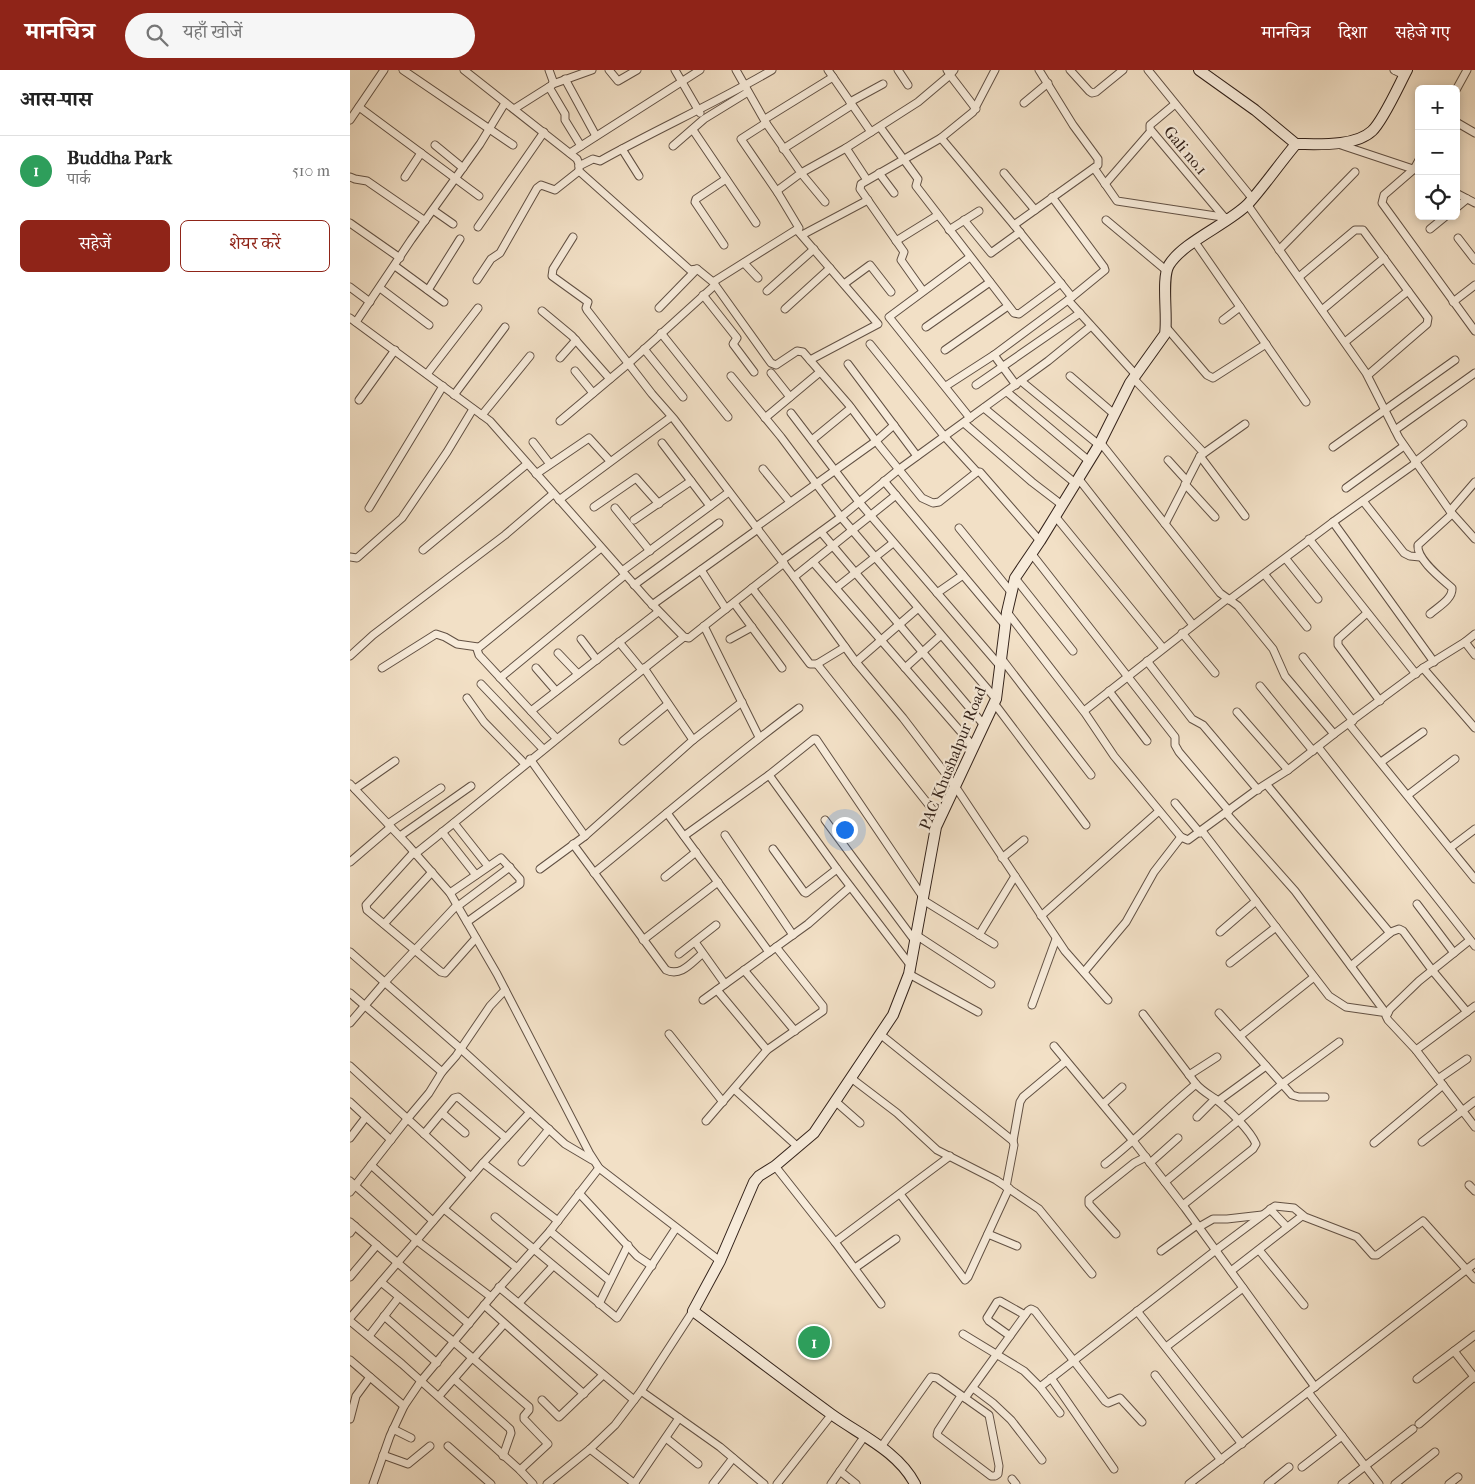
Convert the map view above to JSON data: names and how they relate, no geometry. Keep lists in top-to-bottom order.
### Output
{
  "streets": {
    "main road": ["PAC Khushalpur Road"],
    "street": ["Gali no.1"]
  },
  "page": {
    "header": "मानचित्र",
    "search": "यहाँ खोजें",
    "nav": ["मानचित्र", "दिशा", "सहेजे गए"],
    "heading": "आस-पास",
    "map_buttons": ["+", "−"],
    "list": [
      {
        "mark": "1",
        "name": "Buddha Park",
        "note": "पार्क",
        "value": "510 m"
      }
    ],
    "buttons": ["सहेजें", "शेयर करें"],
    "pins": "1"
  }
}
